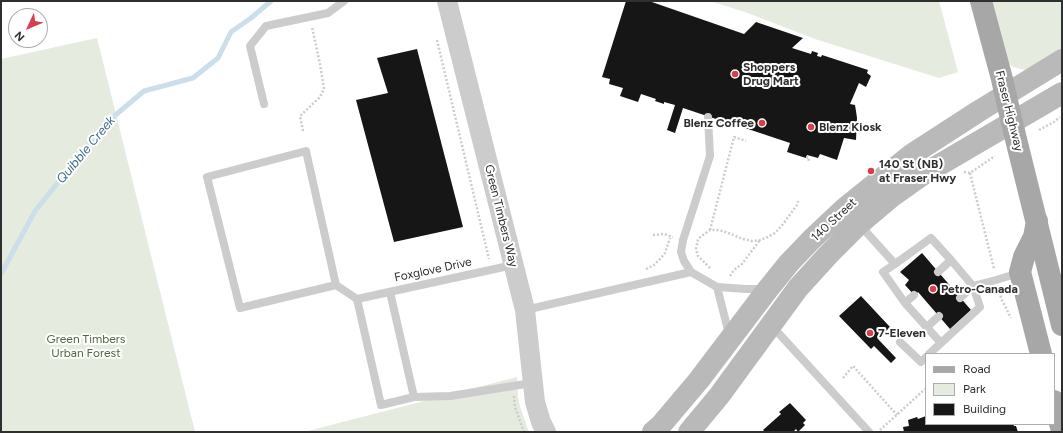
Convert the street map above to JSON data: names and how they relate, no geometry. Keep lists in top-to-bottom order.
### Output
{
  "streets": {
    "main road": ["Fraser Highway", "140 Street"],
    "street": ["Green Timbers Way"],
    "lane": ["Foxglove Drive"]
  },
  "crossings": [
    ["Fraser Highway", "140 Street"],
    ["Green Timbers Way", "Foxglove Drive"]
  ],
  "water": ["Quibble Creek"],
  "parks": ["Green Timbers Urban Forest"],
  "places": [
    "Shoppers Drug Mart",
    "Blenz Coffee",
    "Blenz Kiosk",
    "140 St (NB) at Fraser Hwy",
    "Petro-Canada",
    "7-Eleven"
  ],
  "legend": ["Road", "Park", "Building"],
  "north": "bottom left"
}
